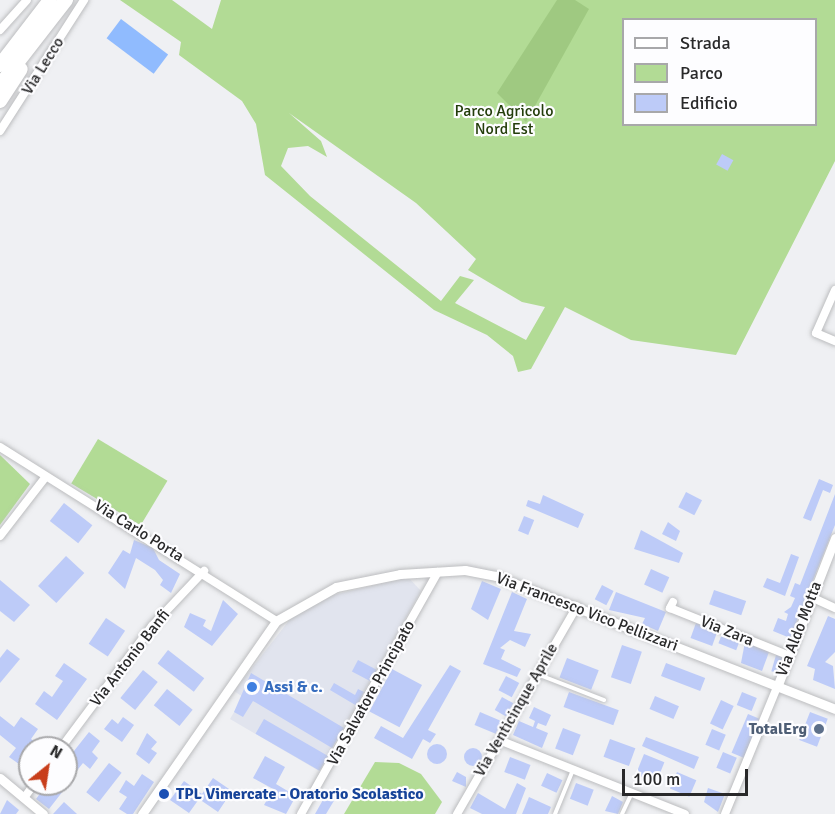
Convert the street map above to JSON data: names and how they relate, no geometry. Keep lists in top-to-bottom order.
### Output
{
  "streets": {
    "street": [
      "Via Lecco",
      "Via Carlo Porta",
      "Via Francesco Vico Pellizzari",
      "Via Aldo Motta",
      "Via Zara",
      "Via Antonio Banfi",
      "Via Salvatore Principato",
      "Via Venticinque Aprile"
    ]
  },
  "crossings": [
    ["Via Carlo Porta", "Via Francesco Vico Pellizzari"],
    ["Via Carlo Porta", "Via Antonio Banfi"],
    ["Via Francesco Vico Pellizzari", "Via Aldo Motta"],
    ["Via Francesco Vico Pellizzari", "Via Salvatore Principato"],
    ["Via Francesco Vico Pellizzari", "Via Venticinque Aprile"],
    ["Via Aldo Motta", "Via Zara"]
  ],
  "parks": ["Parco Agricolo Nord Est"],
  "places": ["Assi & c.", "TotalErg", "TPL Vimercate - Oratorio Scolastico"],
  "legend": ["Strada", "Parco", "Edificio"],
  "scale_bar": "100 m",
  "north": "top right"
}
